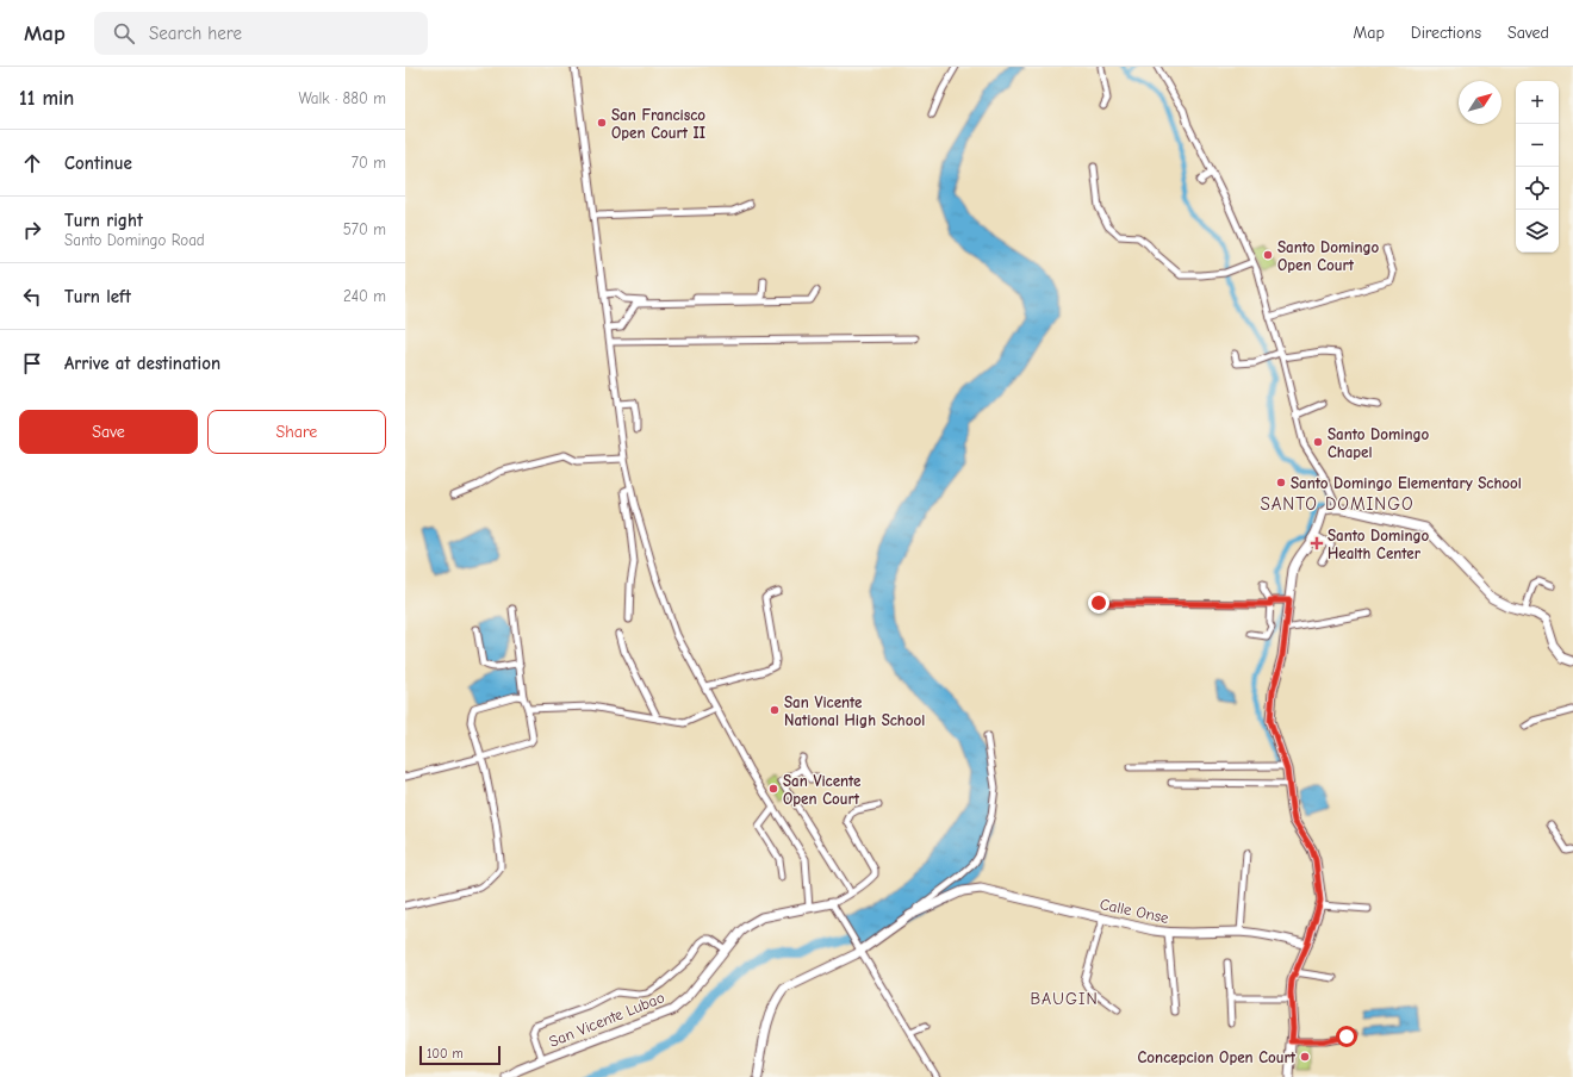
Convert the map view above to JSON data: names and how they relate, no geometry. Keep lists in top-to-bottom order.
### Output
{
  "streets": {
    "street": ["Calle Onse", "San Vicente Lubao"]
  },
  "districts": ["SANTO DOMINGO", "BAUGIN"],
  "places": {
    "other": [
      "San Francisco Open Court II",
      "Santo Domingo Open Court",
      "Santo Domingo Chapel",
      "Santo Domingo Elementary School",
      "San Vicente National High School",
      "San Vicente Open Court",
      "Concepcion Open Court"
    ],
    "health": ["Santo Domingo Health Center"]
  },
  "scale_bar": "100 m",
  "north": "top right",
  "page": {
    "header": "Map",
    "search": "Search here",
    "nav": ["Map", "Directions", "Saved"],
    "heading": ["11 min", "Walk · 880 m"],
    "map_buttons": ["+", "−"],
    "list": [
      ["Continue", "70 m"],
      ["Turn right", "Santo Domingo Road", "570 m"],
      ["Turn left", "240 m"],
      "Arrive at destination"
    ],
    "buttons": ["Save", "Share"],
    "scale": "100 m"
  }
}
